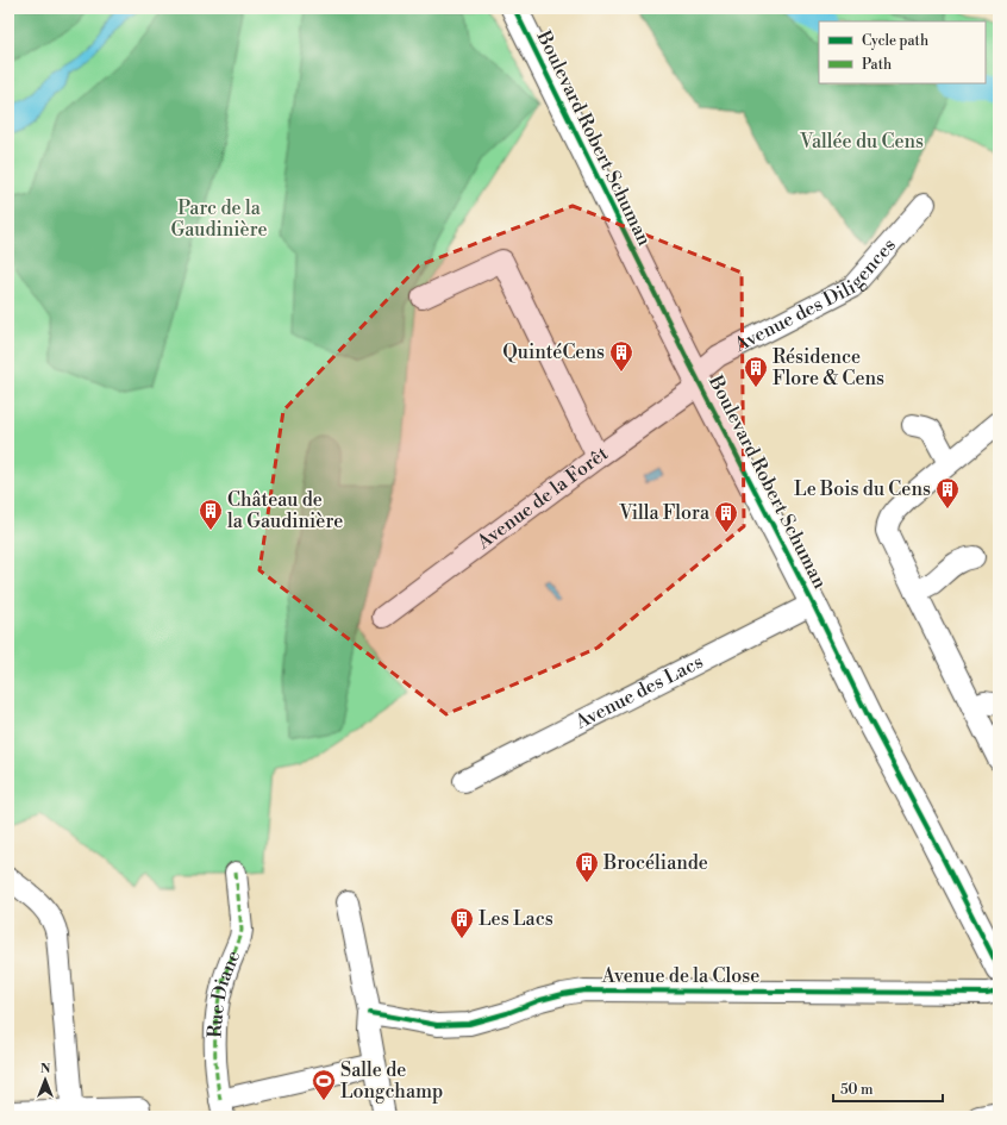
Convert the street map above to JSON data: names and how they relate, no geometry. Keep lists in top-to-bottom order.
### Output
{
  "streets": {
    "main road": ["Boulevard Robert Schuman"],
    "street": [
      "Avenue des Diligences",
      "Avenue de la Forêt",
      "Avenue des Lacs",
      "Avenue de la Close",
      "Rue Diane"
    ]
  },
  "crossings": [
    ["Boulevard Robert Schuman", "Avenue des Diligences"],
    ["Boulevard Robert Schuman", "Avenue de la Forêt"],
    ["Boulevard Robert Schuman", "Avenue des Lacs"],
    ["Avenue des Diligences", "Avenue de la Forêt"]
  ],
  "parks": ["Vallée du Cens", "Parc de la Gaudinière"],
  "places": {
    "building": [
      "QuintéCens",
      "Résidence Flore & Cens",
      "Le Bois du Cens",
      "Château de la Gaudinière",
      "Villa Flora",
      "Brocéliande",
      "Les Lacs"
    ],
    "sports": ["Salle de Longchamp"]
  },
  "legend": ["Cycle path", "Path"],
  "scale_bar": "50 m",
  "north": "top"
}
